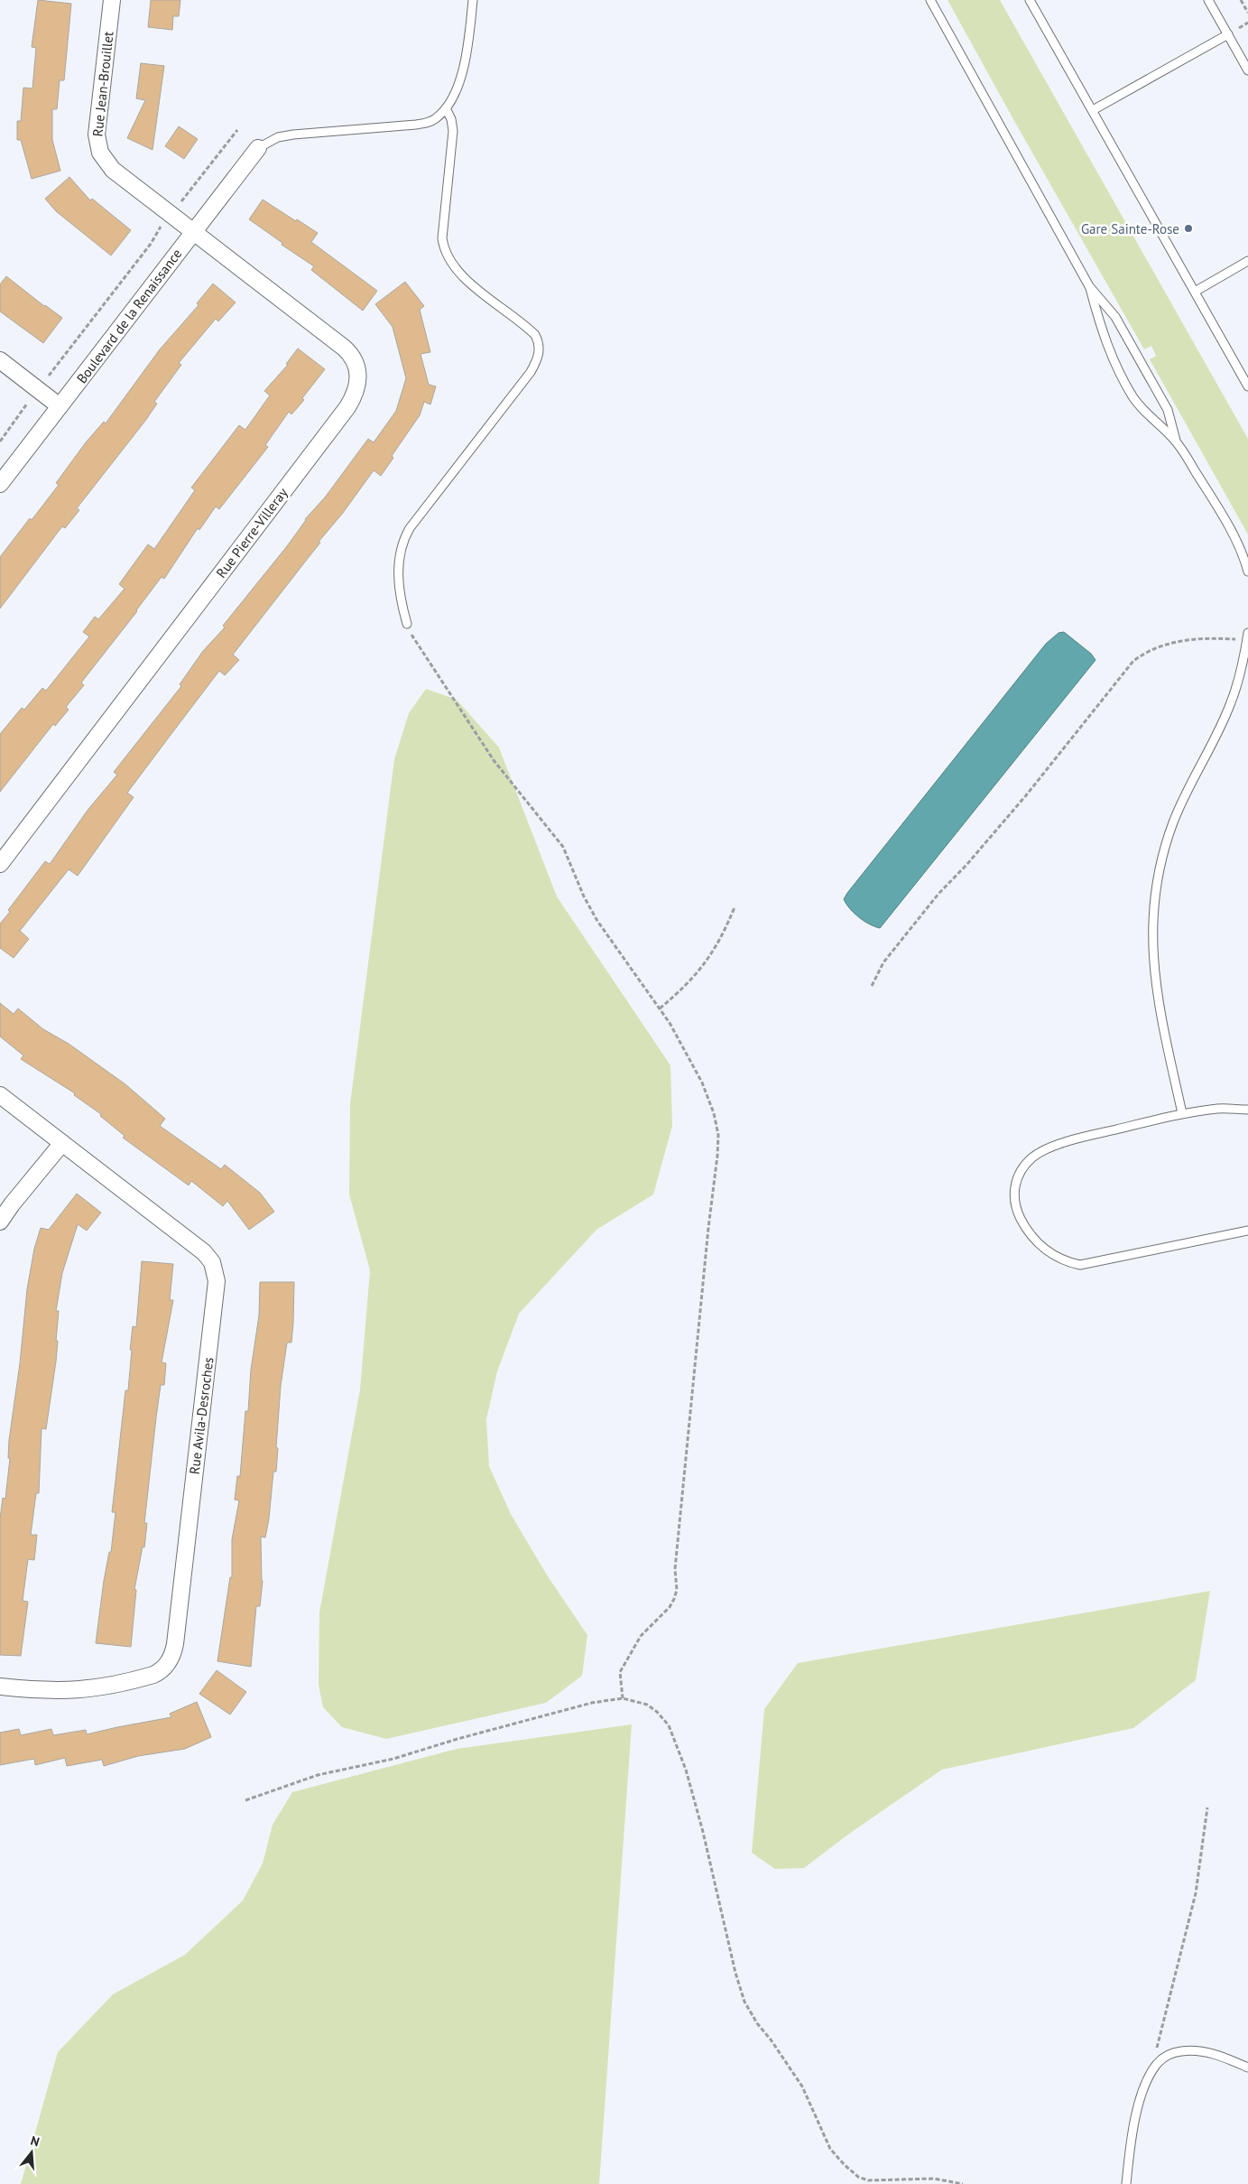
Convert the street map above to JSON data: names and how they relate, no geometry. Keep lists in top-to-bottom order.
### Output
{
  "streets": {
    "street": [
      "Rue Jean-Brouillet",
      "Boulevard de la Renaissance",
      "Rue Pierre-Villeray",
      "Rue Avila-Desroches"
    ]
  },
  "crossings": [
    ["Rue Jean-Brouillet", "Boulevard de la Renaissance"],
    ["Rue Jean-Brouillet", "Rue Pierre-Villeray"],
    ["Boulevard de la Renaissance", "Rue Pierre-Villeray"]
  ],
  "places": ["Gare Sainte-Rose"],
  "north": "top"
}
